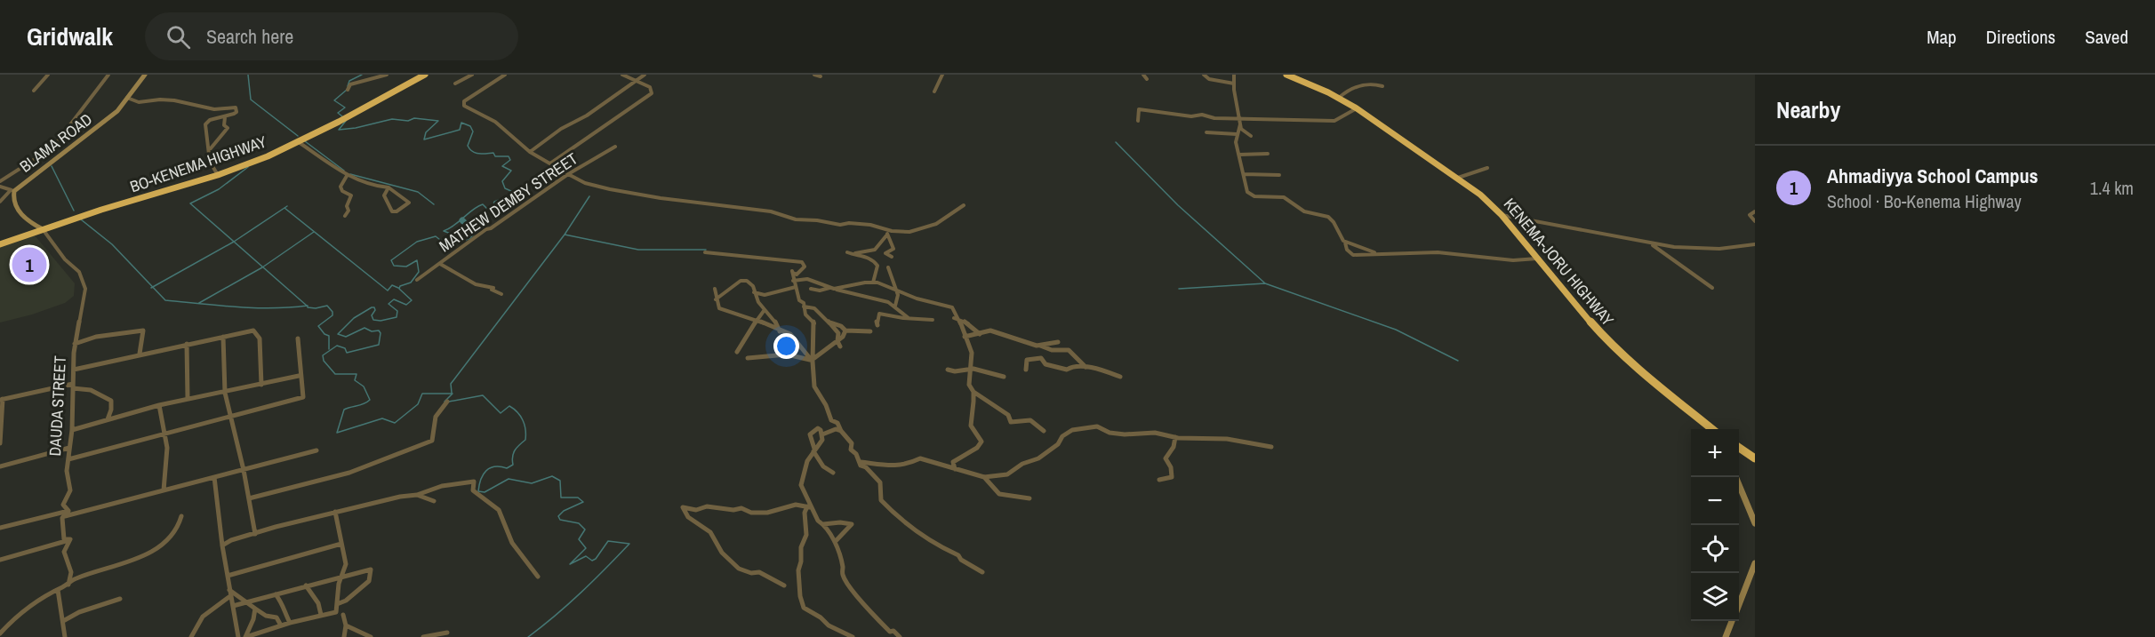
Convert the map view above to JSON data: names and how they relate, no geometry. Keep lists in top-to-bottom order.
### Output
{
  "streets": {
    "highway": ["BO-KENEMA HIGHWAY", "KENEMA-JORU HIGHWAY"],
    "street": ["BLAMA ROAD", "MATHEW DEMBY STREET", "DAUDA STREET"]
  },
  "crossings": [
    ["BLAMA ROAD", "BO-KENEMA HIGHWAY"],
    ["BLAMA ROAD", "DAUDA STREET"],
    ["BO-KENEMA HIGHWAY", "DAUDA STREET"]
  ],
  "page": {
    "header": "Gridwalk",
    "search": "Search here",
    "nav": ["Map", "Directions", "Saved"],
    "heading": "Nearby",
    "list": [
      {
        "mark": "1",
        "name": "Ahmadiyya School Campus",
        "note": "School · Bo-Kenema Highway",
        "value": "1.4 km"
      }
    ],
    "pins": "1",
    "map_buttons": ["+", "−"]
  }
}
